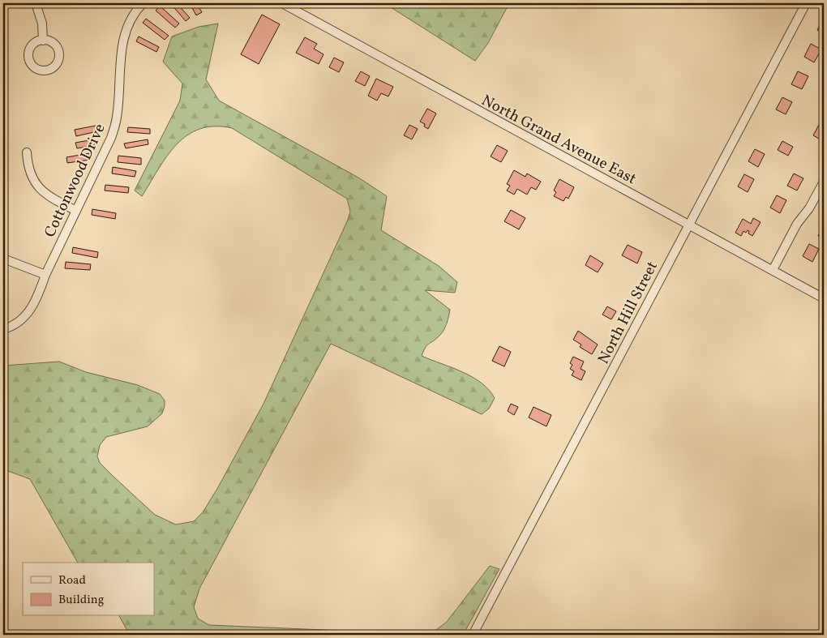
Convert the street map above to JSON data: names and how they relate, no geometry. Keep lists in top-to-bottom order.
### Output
{
  "streets": {
    "street": ["North Grand Avenue East", "Cottonwood Drive", "North Hill Street"]
  },
  "crossings": [
    ["North Grand Avenue East", "North Hill Street"]
  ],
  "legend": ["Road", "Building"]
}
